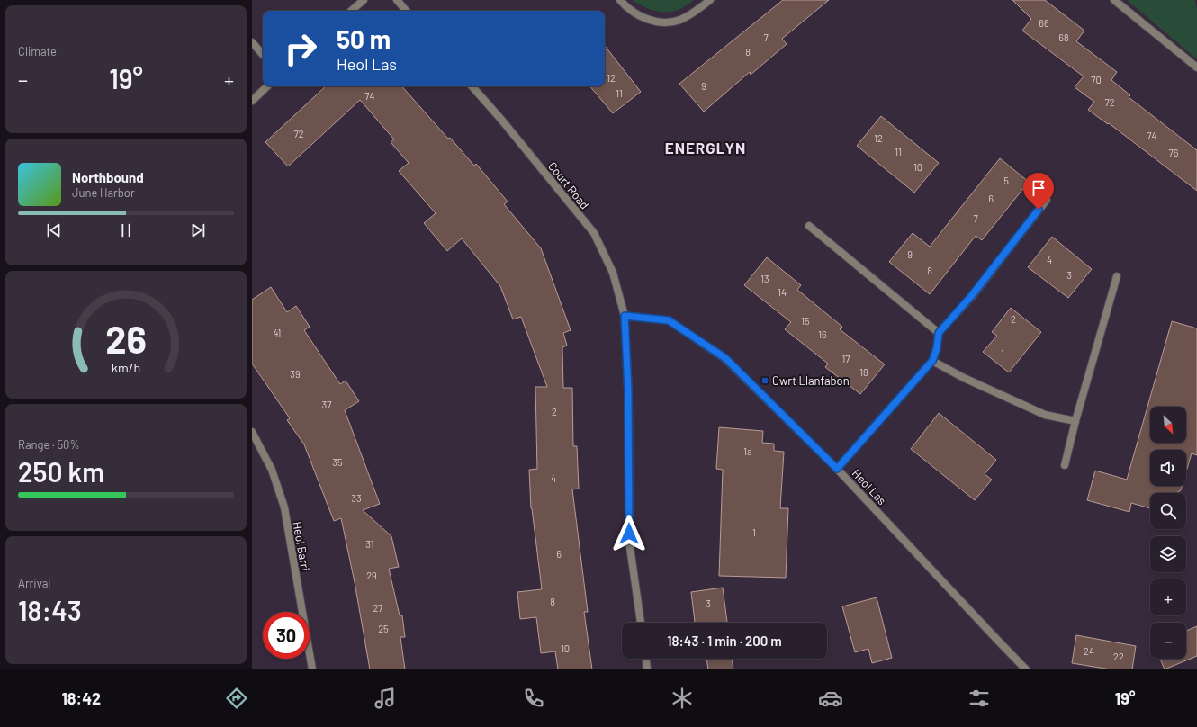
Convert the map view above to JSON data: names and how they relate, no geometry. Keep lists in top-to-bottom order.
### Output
{
  "streets": {
    "street": ["Court Road", "Heol Las", "Heol Barri"]
  },
  "crossings": [
    ["Court Road", "Heol Las"]
  ],
  "districts": ["ENERGLYN"],
  "places": {
    "transit": ["Cwrt Llanfabon"]
  },
  "house_numbers": [
    "66",
    "7",
    "68",
    "8",
    "12",
    "70",
    "9",
    "11",
    "74",
    "72",
    "72",
    "74",
    "12",
    "11",
    "76",
    "10",
    "5",
    "6",
    "7",
    "9",
    "4",
    "8",
    "3",
    "13",
    "14",
    "2",
    "15",
    "41",
    "16",
    "1",
    "17",
    "18",
    "39",
    "37",
    "2",
    "1a",
    "35",
    "4",
    "33",
    "1",
    "31",
    "6",
    "29",
    "8",
    "3",
    "27",
    "25",
    "10",
    "24",
    "22"
  ],
  "north": "bottom right",
  "page": {
    "tile": [
      "Climate",
      ["Range · 50%", "250 km"],
      ["Arrival", "18:43"]
    ],
    "turn": ["50 m", "Heol Las"],
    "heat": ["−", "19°", "+"],
    "song": ["Northbound", "June Harbor"],
    "map_buttons": ["+", "−"],
    "limit": "30",
    "trip": "18:43 · 1 min · 200 m",
    "tabs": ["18:42", "19°"],
    "gauge": ["26", "km/h"]
  }
}
